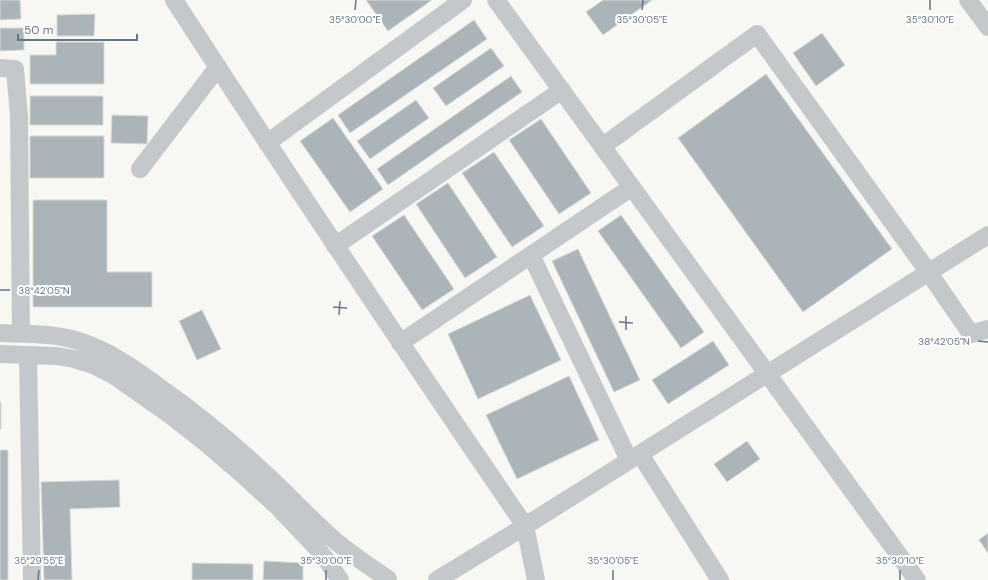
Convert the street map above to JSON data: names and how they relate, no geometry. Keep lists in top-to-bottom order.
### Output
{
  "scale_bar": "50 m",
  "coordinates": [
    "35°30'00\"E",
    "35°30'05\"E",
    "35°30'10\"E",
    "38°42'05\"N",
    "35°29'55\"E"
  ]
}
